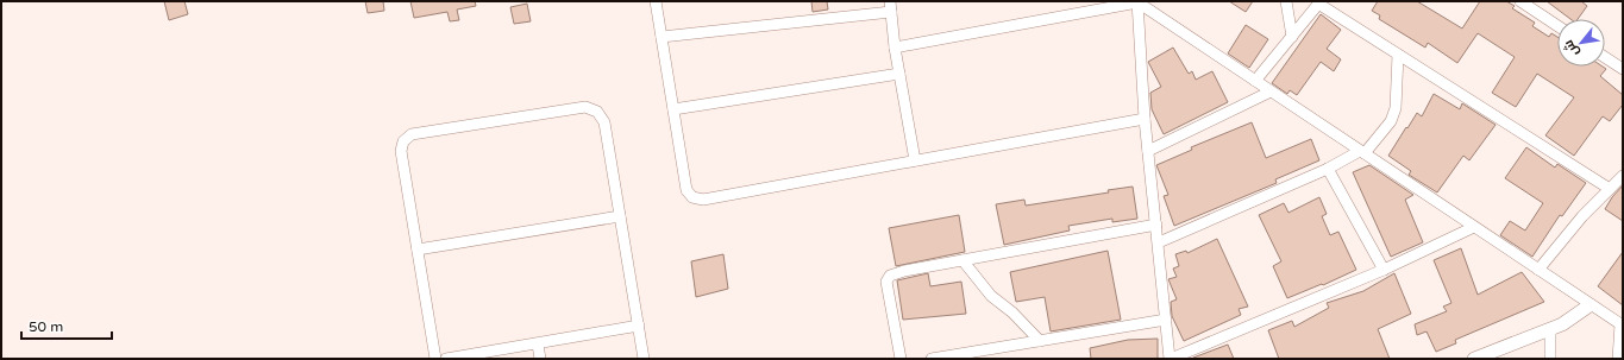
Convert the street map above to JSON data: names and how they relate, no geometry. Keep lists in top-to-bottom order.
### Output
{
  "scale_bar": "50 m",
  "north": "bottom left"
}
